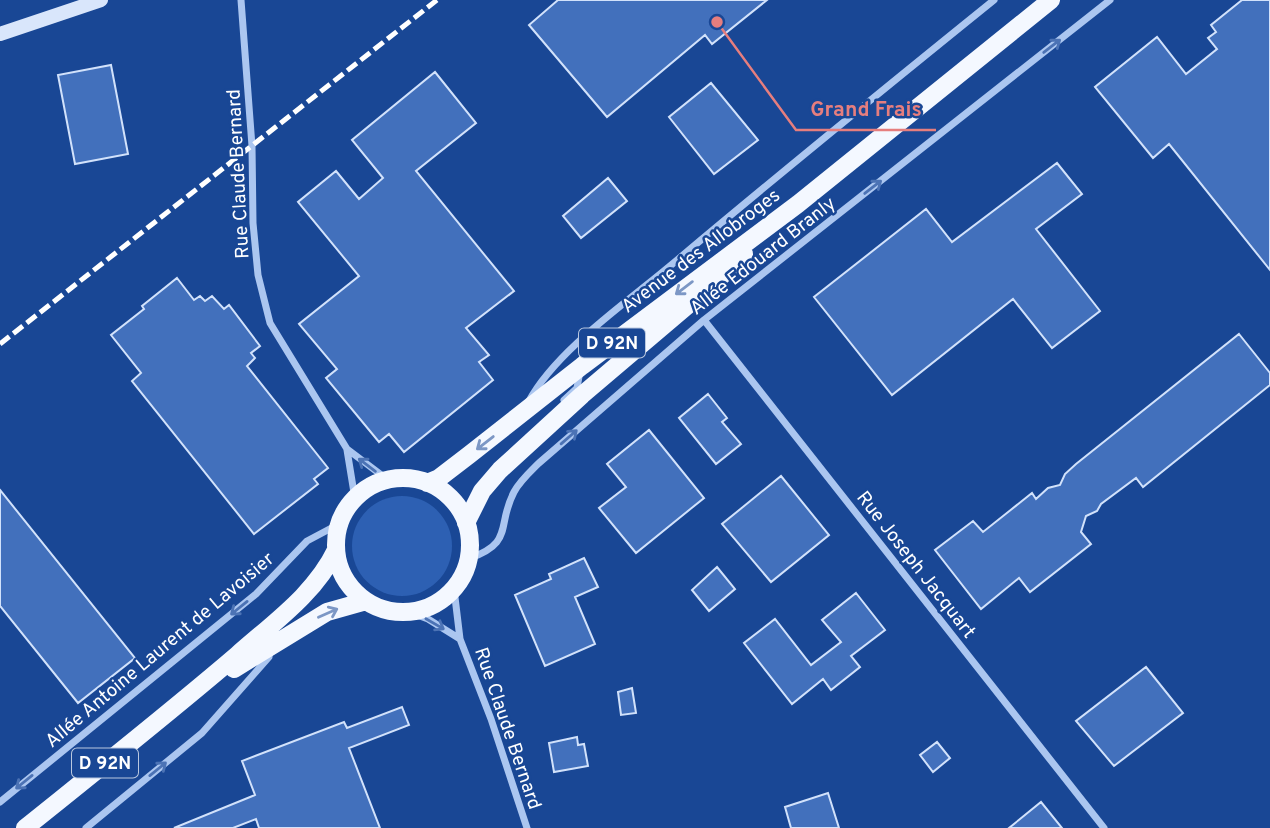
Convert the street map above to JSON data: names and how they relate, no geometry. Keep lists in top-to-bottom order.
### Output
{
  "streets": {
    "main road": ["Avenue des Allobroges", "D 92N"],
    "street": [
      "Rue Claude Bernard",
      "Allée Edouard Branly",
      "Rue Joseph Jacquart",
      "Allée Antoine Laurent de Lavoisier"
    ]
  },
  "crossings": [
    ["Rue Claude Bernard", "Avenue des Allobroges"],
    ["Rue Claude Bernard", "Allée Edouard Branly"],
    ["Rue Claude Bernard", "D 92N"],
    ["Rue Claude Bernard", "Allée Antoine Laurent de Lavoisier"],
    ["Avenue des Allobroges", "Allée Edouard Branly"],
    ["Avenue des Allobroges", "D 92N"],
    ["Avenue des Allobroges", "Allée Antoine Laurent de Lavoisier"],
    ["Allée Edouard Branly", "D 92N"],
    ["Allée Edouard Branly", "Rue Joseph Jacquart"],
    ["Allée Edouard Branly", "Allée Antoine Laurent de Lavoisier"],
    ["D 92N", "Allée Antoine Laurent de Lavoisier"]
  ],
  "one_way": ["Allée Edouard Branly", "Allée Antoine Laurent de Lavoisier"],
  "places": ["Grand Frais"]
}
